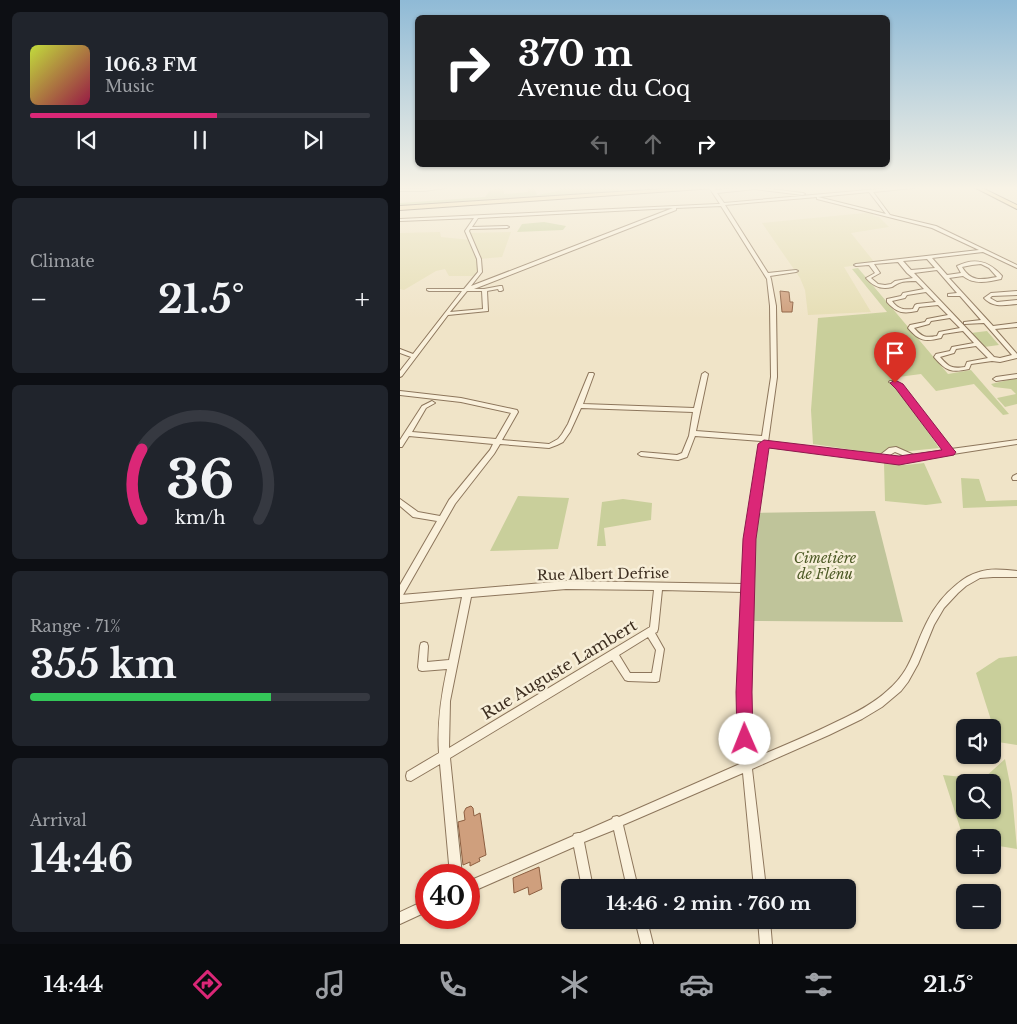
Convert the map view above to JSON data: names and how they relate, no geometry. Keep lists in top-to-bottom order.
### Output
{
  "streets": {
    "street": ["Rue Albert Defrise", "Rue Auguste Lambert"]
  },
  "crossings": [
    ["Rue Albert Defrise", "Rue Auguste Lambert"]
  ],
  "parks": ["Cimetière de Flénu"],
  "page": {
    "turn": ["370 m", "Avenue du Coq"],
    "song": ["106.3 FM", "Music"],
    "tile": [
      "Climate",
      ["Range · 71%", "355 km"],
      ["Arrival", "14:46"]
    ],
    "heat": ["−", "21.5°", "+"],
    "map_buttons": ["+", "−"],
    "limit": "40",
    "trip": "14:46 · 2 min · 760 m",
    "tabs": ["14:44", "21.5°"],
    "gauge": ["36", "km/h"]
  }
}
